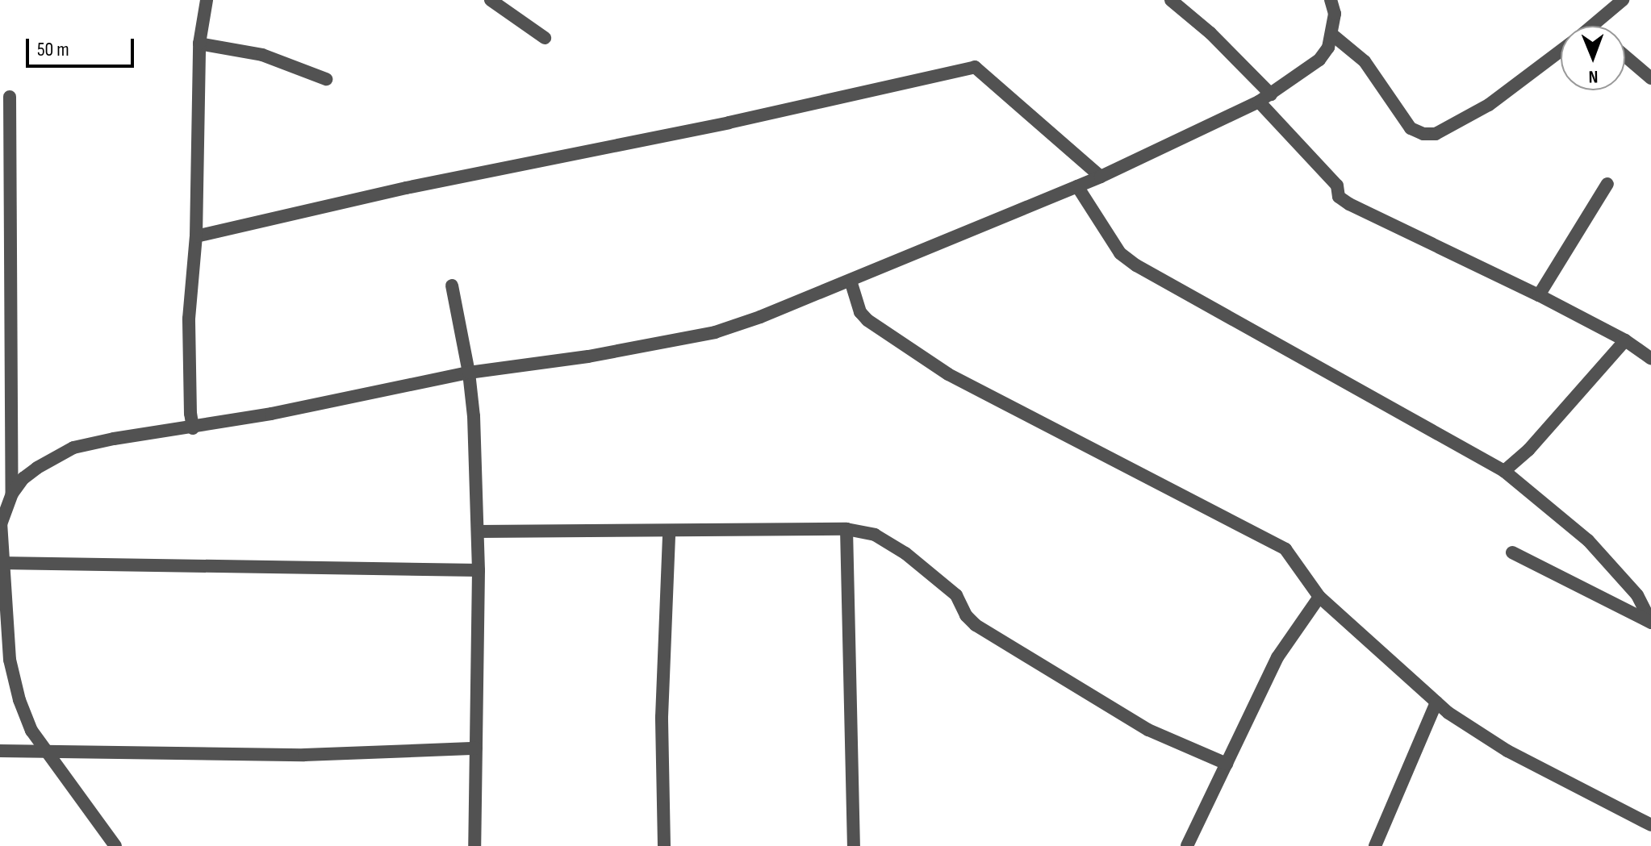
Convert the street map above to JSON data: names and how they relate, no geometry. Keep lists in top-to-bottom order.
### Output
{
  "scale_bar": "50 m",
  "north": "bottom"
}
